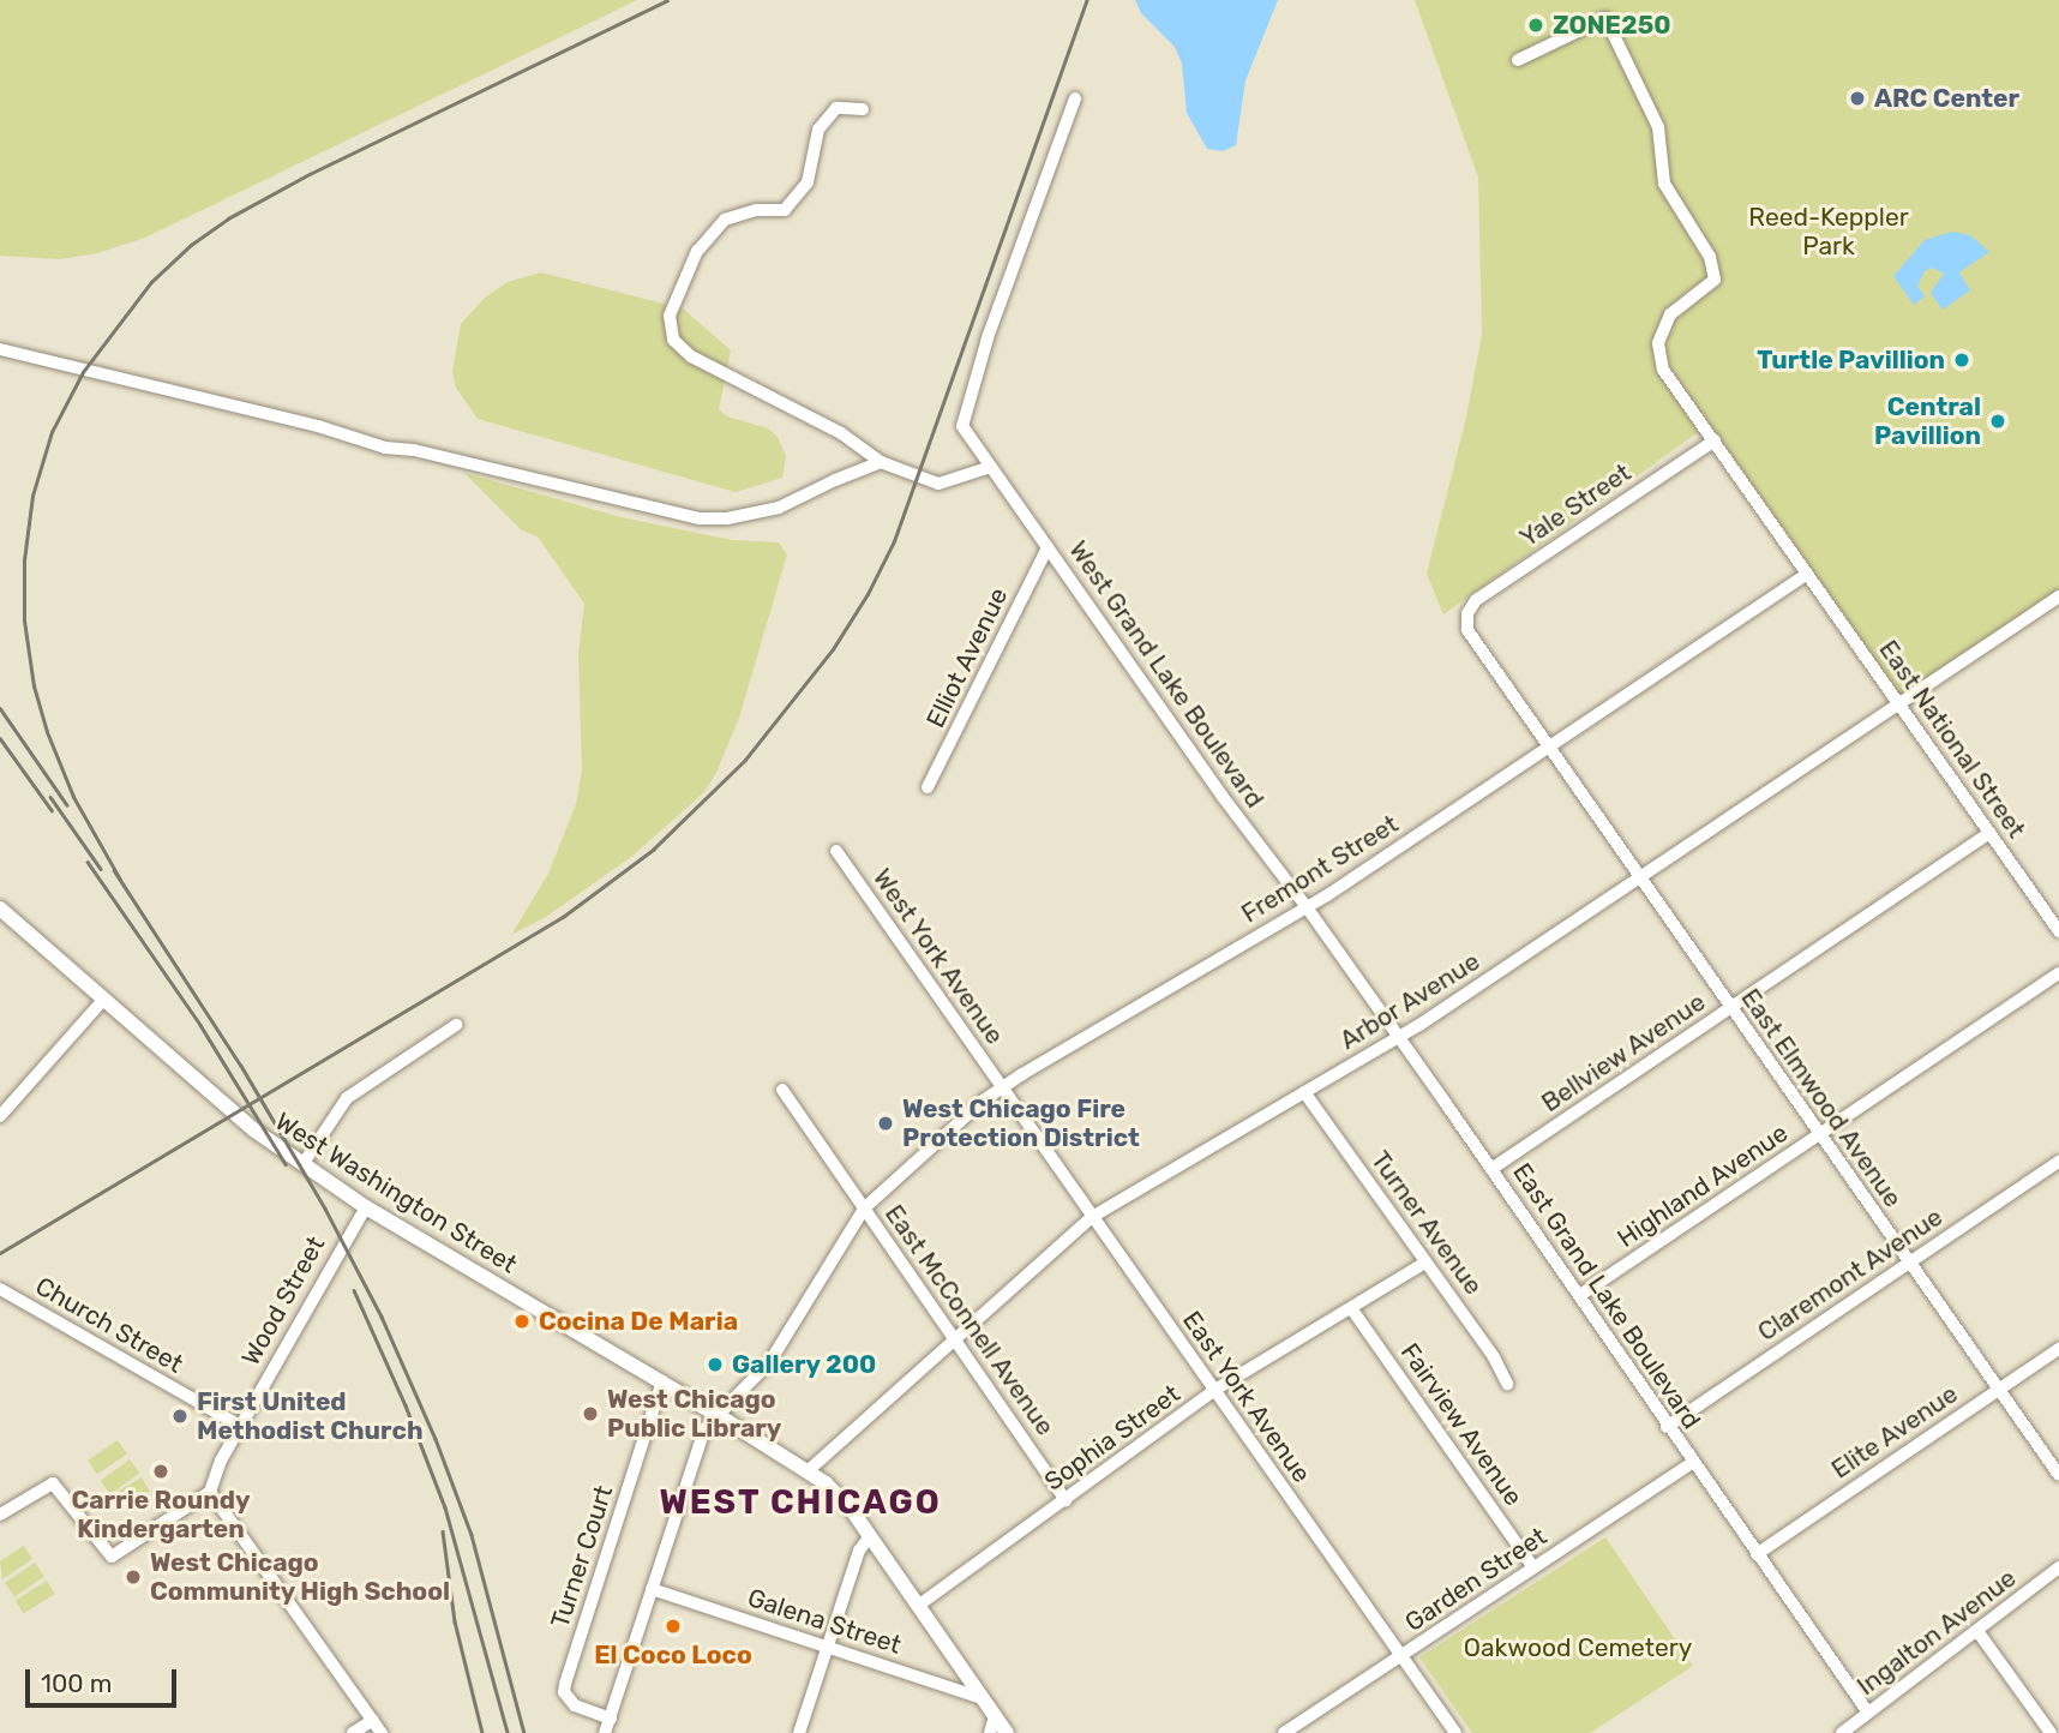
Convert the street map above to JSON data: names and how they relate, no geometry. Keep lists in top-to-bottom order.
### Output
{
  "streets": {
    "main road": ["West Washington Street"],
    "street": [
      "Yale Street",
      "Elliot Avenue",
      "West Grand Lake Boulevard",
      "East National Street",
      "Fremont Street",
      "West York Avenue",
      "Arbor Avenue",
      "Bellview Avenue",
      "East Elmwood Avenue",
      "Highland Avenue",
      "Turner Avenue",
      "Claremont Avenue",
      "East Grand Lake Boulevard",
      "Wood Street",
      "East McConnell Avenue",
      "Church Street",
      "East York Avenue",
      "Fairview Avenue",
      "Elite Avenue",
      "Sophia Street",
      "Turner Court",
      "Garden Street",
      "Galena Street",
      "Ingalton Avenue"
    ]
  },
  "crossings": [
    ["Yale Street", "East National Street"],
    ["Yale Street", "East Elmwood Avenue"],
    ["Elliot Avenue", "West Grand Lake Boulevard"],
    ["West Grand Lake Boulevard", "Fremont Street"],
    ["West Grand Lake Boulevard", "East Grand Lake Boulevard"],
    ["East National Street", "Fremont Street"],
    ["East National Street", "Arbor Avenue"],
    ["East National Street", "Bellview Avenue"],
    ["Fremont Street", "West York Avenue"],
    ["Fremont Street", "East Elmwood Avenue"],
    ["Fremont Street", "West Washington Street"],
    ["Fremont Street", "East Grand Lake Boulevard"],
    ["Fremont Street", "East McConnell Avenue"],
    ["Fremont Street", "East York Avenue"],
    ["Fremont Street", "Turner Court"],
    ["Fremont Street", "Galena Street"],
    ["West York Avenue", "East York Avenue"],
    ["Arbor Avenue", "East Elmwood Avenue"],
    ["Arbor Avenue", "West Washington Street"],
    ["Arbor Avenue", "Turner Avenue"],
    ["Arbor Avenue", "East Grand Lake Boulevard"],
    ["Arbor Avenue", "East McConnell Avenue"],
    ["Arbor Avenue", "East York Avenue"],
    ["Bellview Avenue", "East Elmwood Avenue"],
    ["Bellview Avenue", "East Grand Lake Boulevard"],
    ["East Elmwood Avenue", "Highland Avenue"],
    ["East Elmwood Avenue", "Claremont Avenue"],
    ["East Elmwood Avenue", "Elite Avenue"],
    ["Highland Avenue", "East Grand Lake Boulevard"],
    ["West Washington Street", "Wood Street"],
    ["West Washington Street", "Sophia Street"],
    ["West Washington Street", "Turner Court"],
    ["West Washington Street", "Galena Street"],
    ["Turner Avenue", "Sophia Street"],
    ["Claremont Avenue", "East Grand Lake Boulevard"],
    ["East Grand Lake Boulevard", "Elite Avenue"],
    ["East Grand Lake Boulevard", "Garden Street"],
    ["East Grand Lake Boulevard", "Ingalton Avenue"],
    ["Wood Street", "Church Street"],
    ["East McConnell Avenue", "Sophia Street"],
    ["East York Avenue", "Sophia Street"],
    ["East York Avenue", "Garden Street"],
    ["Fairview Avenue", "Sophia Street"],
    ["Fairview Avenue", "Garden Street"]
  ],
  "districts": ["WEST CHICAGO"],
  "parks": ["Reed-Keppler Park", "Oakwood Cemetery"],
  "places": [
    "ZONE250",
    "ARC Center",
    "Turtle Pavillion",
    "Central Pavillion",
    "West Chicago Fire Protection District",
    "Cocina De Maria",
    "Gallery 200",
    "West Chicago Public Library",
    "First United Methodist Church",
    "Carrie Roundy Kindergarten",
    "West Chicago Community High School",
    "El Coco Loco"
  ],
  "scale_bar": "100 m"
}
